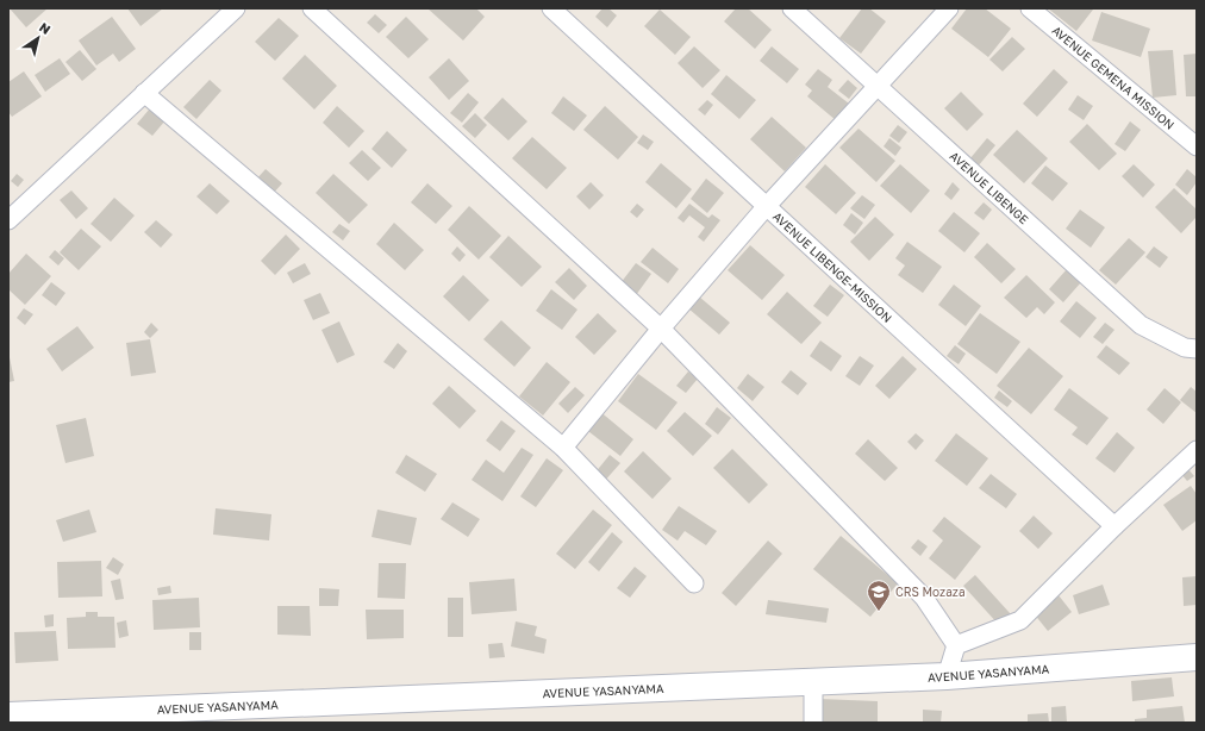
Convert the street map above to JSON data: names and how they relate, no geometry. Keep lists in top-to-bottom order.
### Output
{
  "streets": {
    "street": [
      "AVENUE GEMENA MISSION",
      "AVENUE LIBENGE",
      "AVENUE LIBENGE-MISSION",
      "AVENUE YASANYAMA"
    ]
  },
  "places": {
    "school or university": ["CRS Mozaza"]
  },
  "north": "top right"
}
